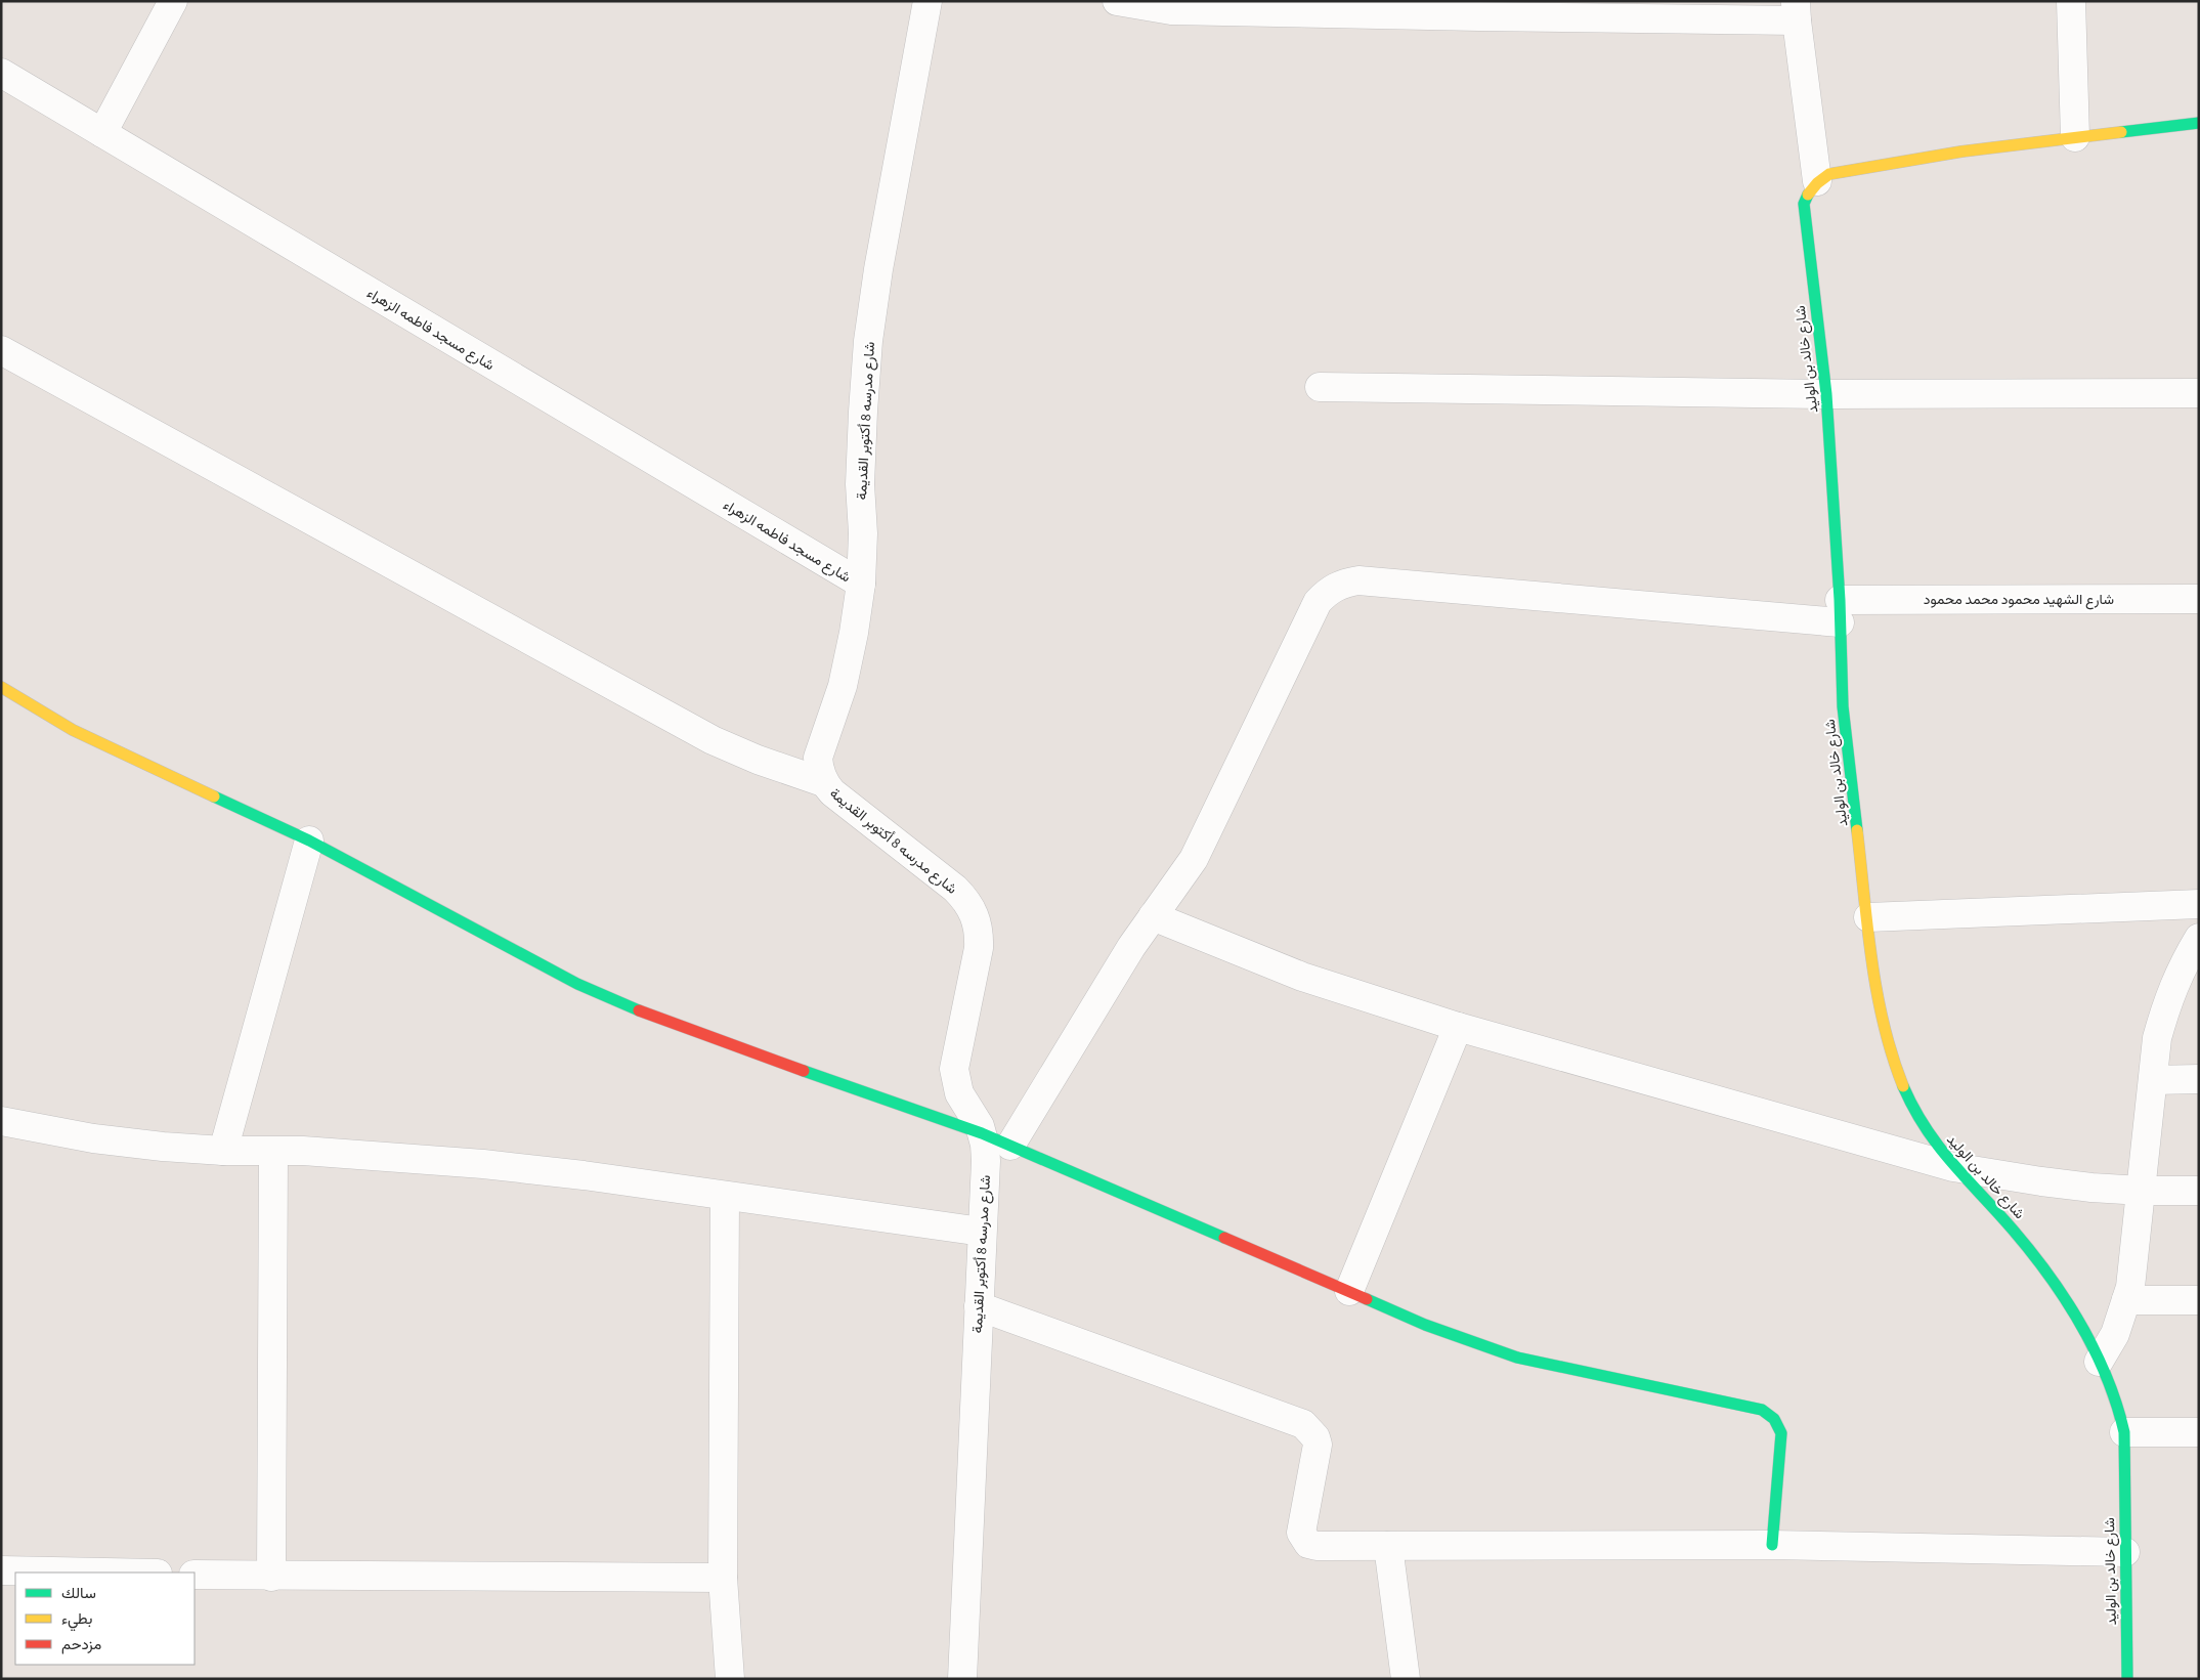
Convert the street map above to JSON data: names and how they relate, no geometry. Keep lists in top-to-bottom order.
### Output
{
  "streets": {
    "street": [
      "شارع مسجد فاطمه الزهراء",
      "شارع خالد بن الوليد",
      "شارع مدرسه 8 أكتوبر القديمة",
      "شارع الشهيد محمود محمد محمود"
    ]
  },
  "crossings": [
    ["شارع مسجد فاطمه الزهراء", "شارع مدرسه 8 أكتوبر القديمة"],
    ["شارع خالد بن الوليد", "شارع الشهيد محمود محمد محمود"]
  ],
  "legend": ["سالك", "بطيء", "مزدحم"]
}
